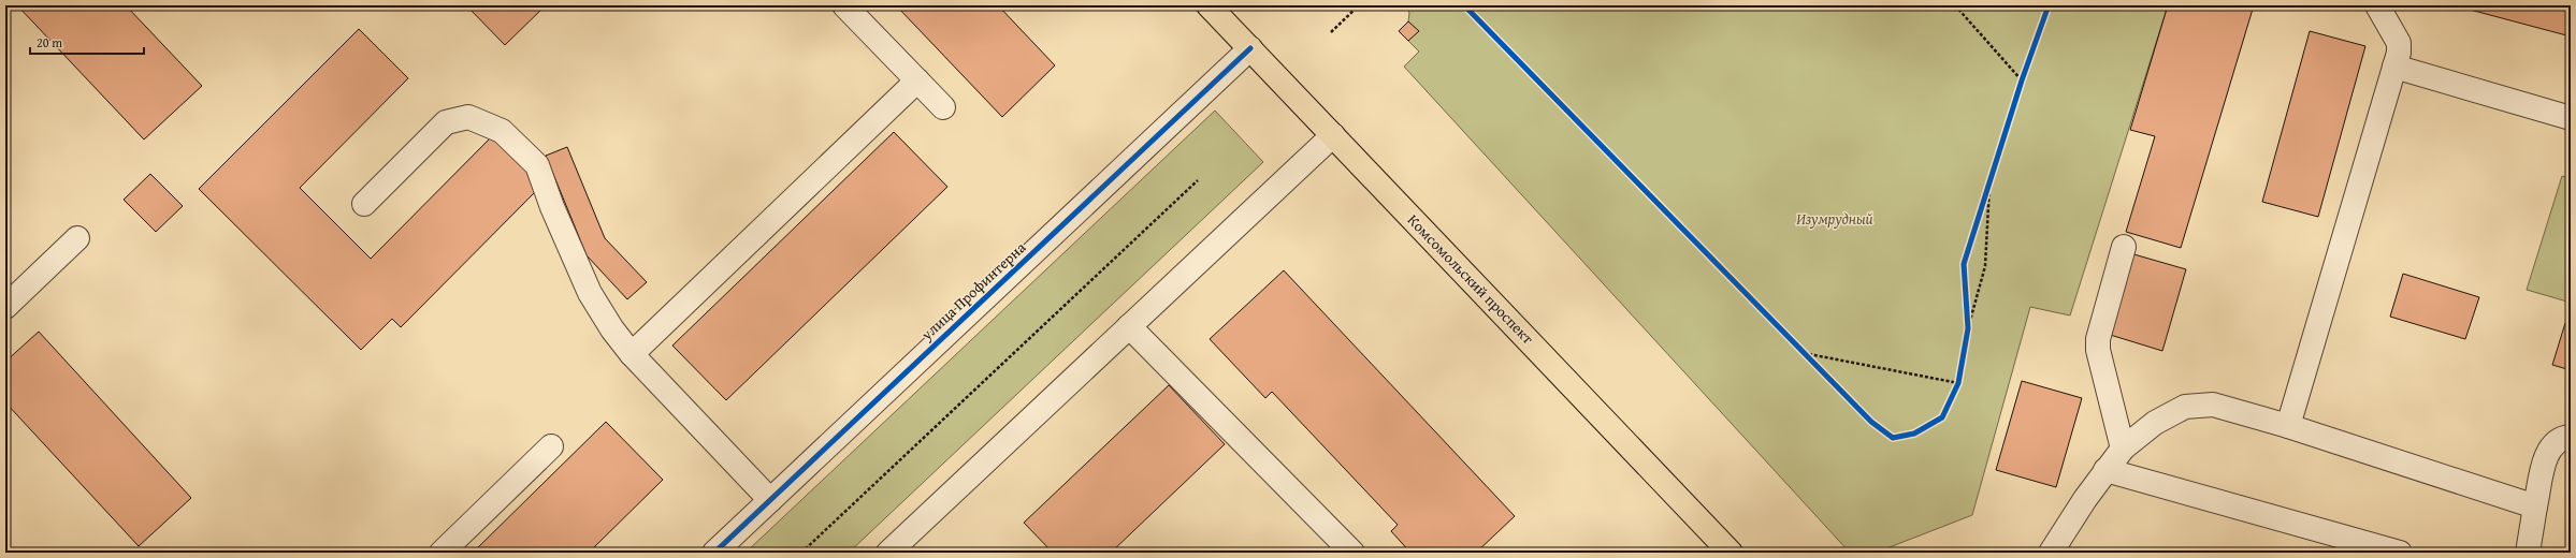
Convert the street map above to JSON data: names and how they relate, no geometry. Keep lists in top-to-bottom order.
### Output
{
  "streets": {
    "main road": ["Комсомольский проспект"],
    "street": ["улица Профинтерна"]
  },
  "crossings": [
    ["Комсомольский проспект", "улица Профинтерна"]
  ],
  "parks": ["Изумрудный"],
  "scale_bar": "20 m"
}
